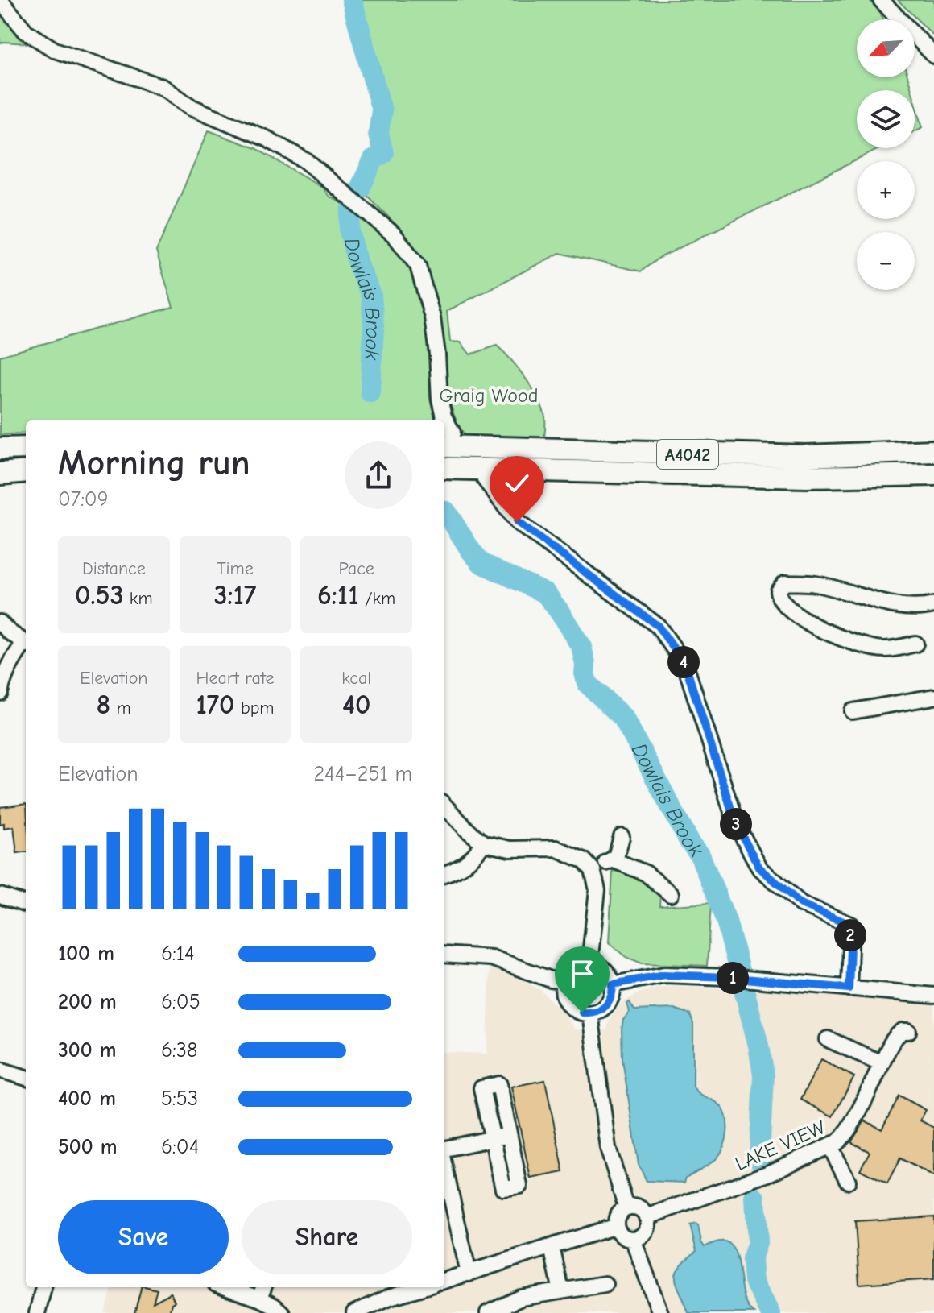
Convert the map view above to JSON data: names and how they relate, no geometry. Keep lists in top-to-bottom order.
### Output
{
  "streets": {
    "highway": ["A4042"],
    "street": ["LAKE VIEW"]
  },
  "water": ["Dowlais Brook"],
  "parks": ["Graig Wood"],
  "north": "bottom left",
  "page": {
    "map_buttons": ["+", "−"],
    "heading": ["Morning run", "07:09"],
    "stats": [
      ["Distance", "0.53 km"],
      ["Time", "3:17"],
      ["Pace", "6:11 /km"],
      ["Elevation", "8 m"],
      ["Heart rate", "170 bpm"],
      ["kcal", "40"]
    ],
    "pins": [
      "4",
      "3",
      "2",
      "1"
    ],
    "chart": ["Elevation", "244–251 m"],
    "list": [
      {
        "name": "100 m",
        "note": "6:14"
      },
      {
        "name": "200 m",
        "note": "6:05"
      },
      {
        "name": "300 m",
        "note": "6:38"
      },
      {
        "name": "400 m",
        "note": "5:53"
      },
      {
        "name": "500 m",
        "note": "6:04"
      }
    ],
    "buttons": ["Save", "Share"]
  }
}
